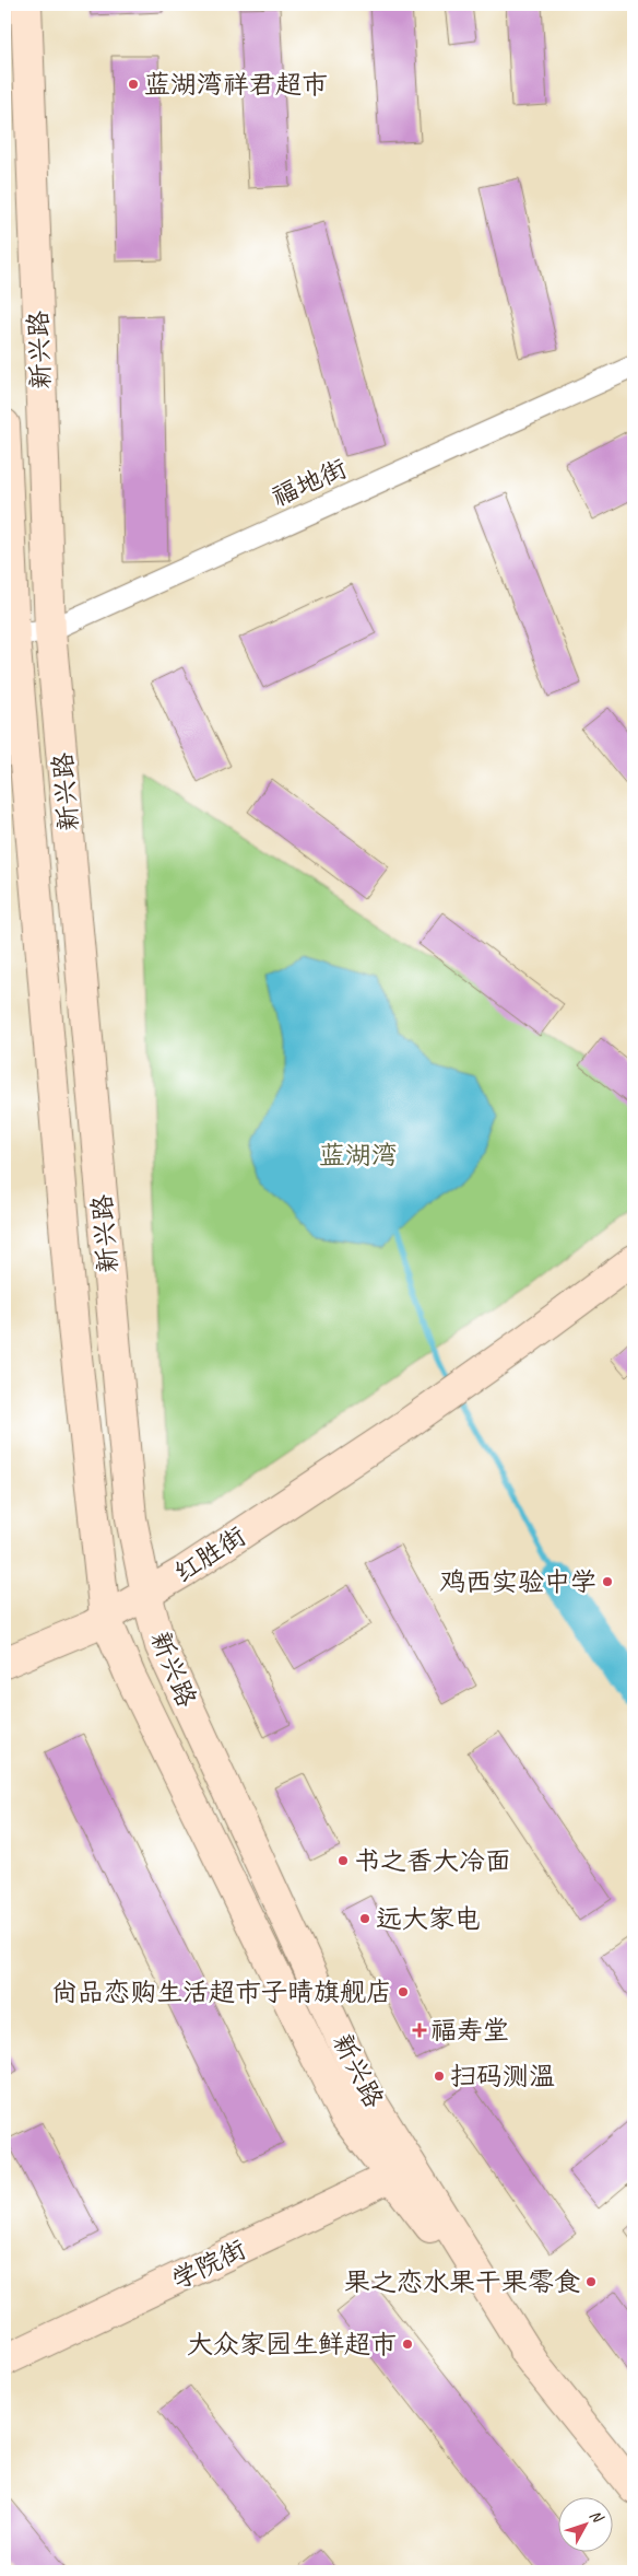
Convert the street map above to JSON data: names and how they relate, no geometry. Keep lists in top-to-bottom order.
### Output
{
  "streets": {
    "main road": ["新兴路", "红胜街", "学院街"],
    "street": ["福地街"]
  },
  "crossings": [
    ["新兴路", "福地街"],
    ["新兴路", "红胜街"],
    ["新兴路", "学院街"]
  ],
  "parks": ["蓝湖湾"],
  "places": {
    "other": [
      "蓝湖湾祥君超市",
      "鸡西实验中学",
      "书之香大冷面",
      "远大家电",
      "尚品恋购生活超市子晴旗舰店",
      "扫码测温",
      "果之恋水果干果零食",
      "大众家园生鲜超市"
    ],
    "health": ["福寿堂"]
  },
  "north": "top right"
}
